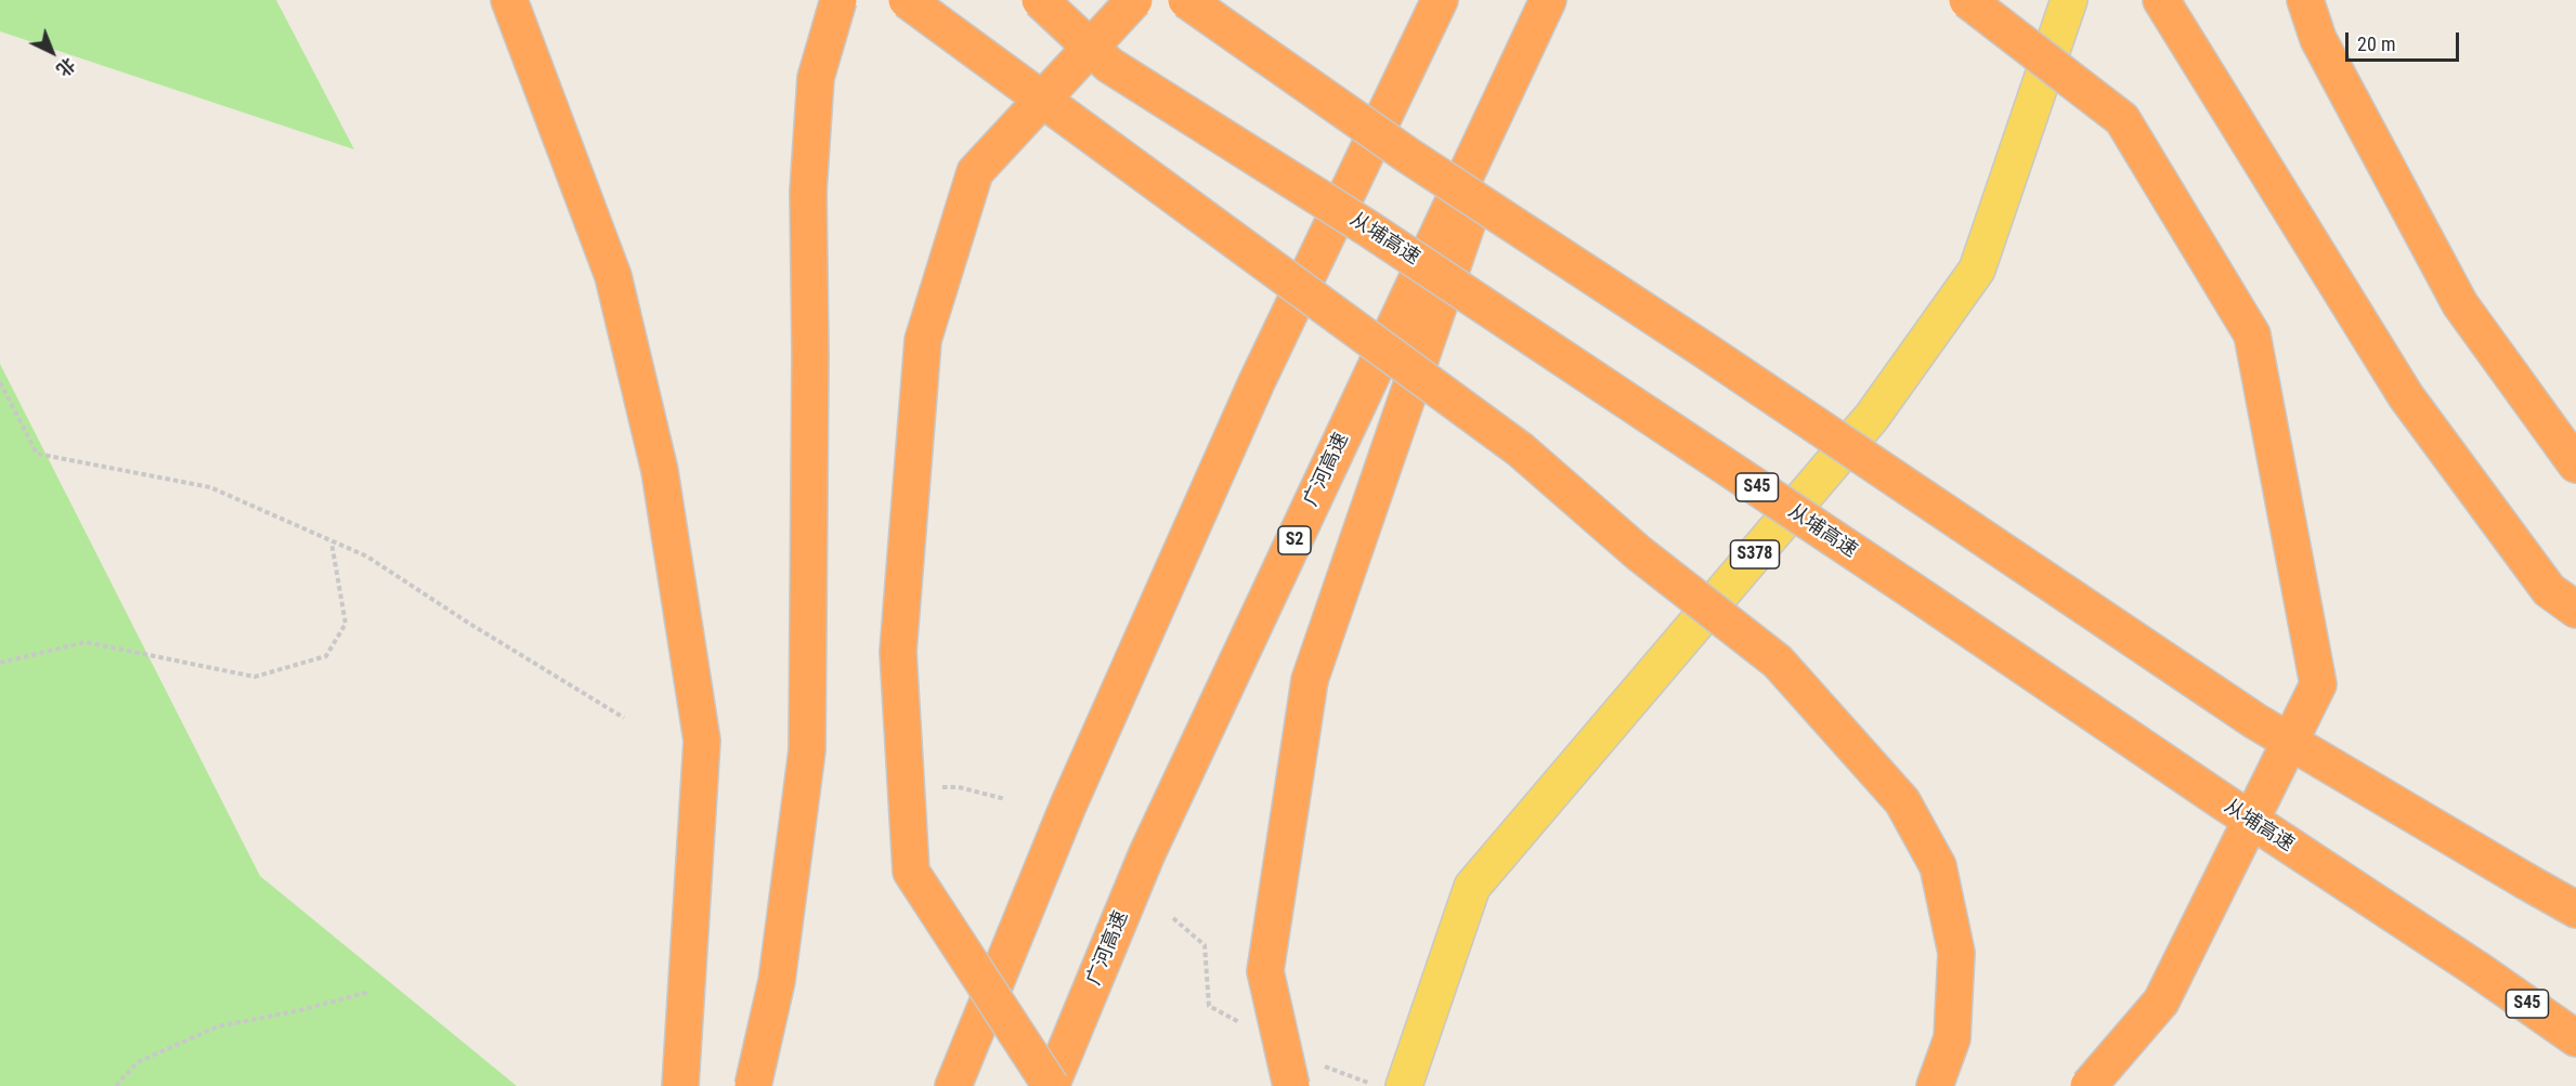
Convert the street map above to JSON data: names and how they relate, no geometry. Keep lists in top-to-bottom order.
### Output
{
  "streets": {
    "highway": [
      "从埔高速",
      "广河高速",
      "S45",
      "S2"
    ],
    "main road": ["S378"]
  },
  "scale_bar": "20 m",
  "north": "bottom right"
}
